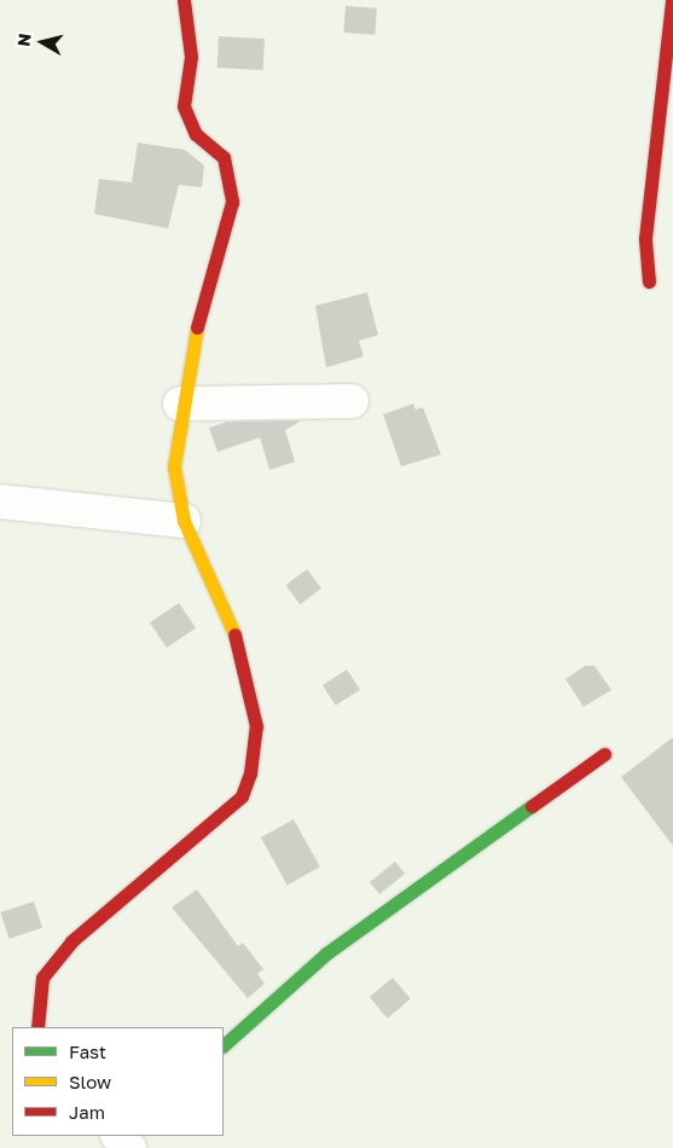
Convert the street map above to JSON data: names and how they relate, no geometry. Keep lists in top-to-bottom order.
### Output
{
  "legend": ["Fast", "Slow", "Jam"],
  "north": "left"
}
